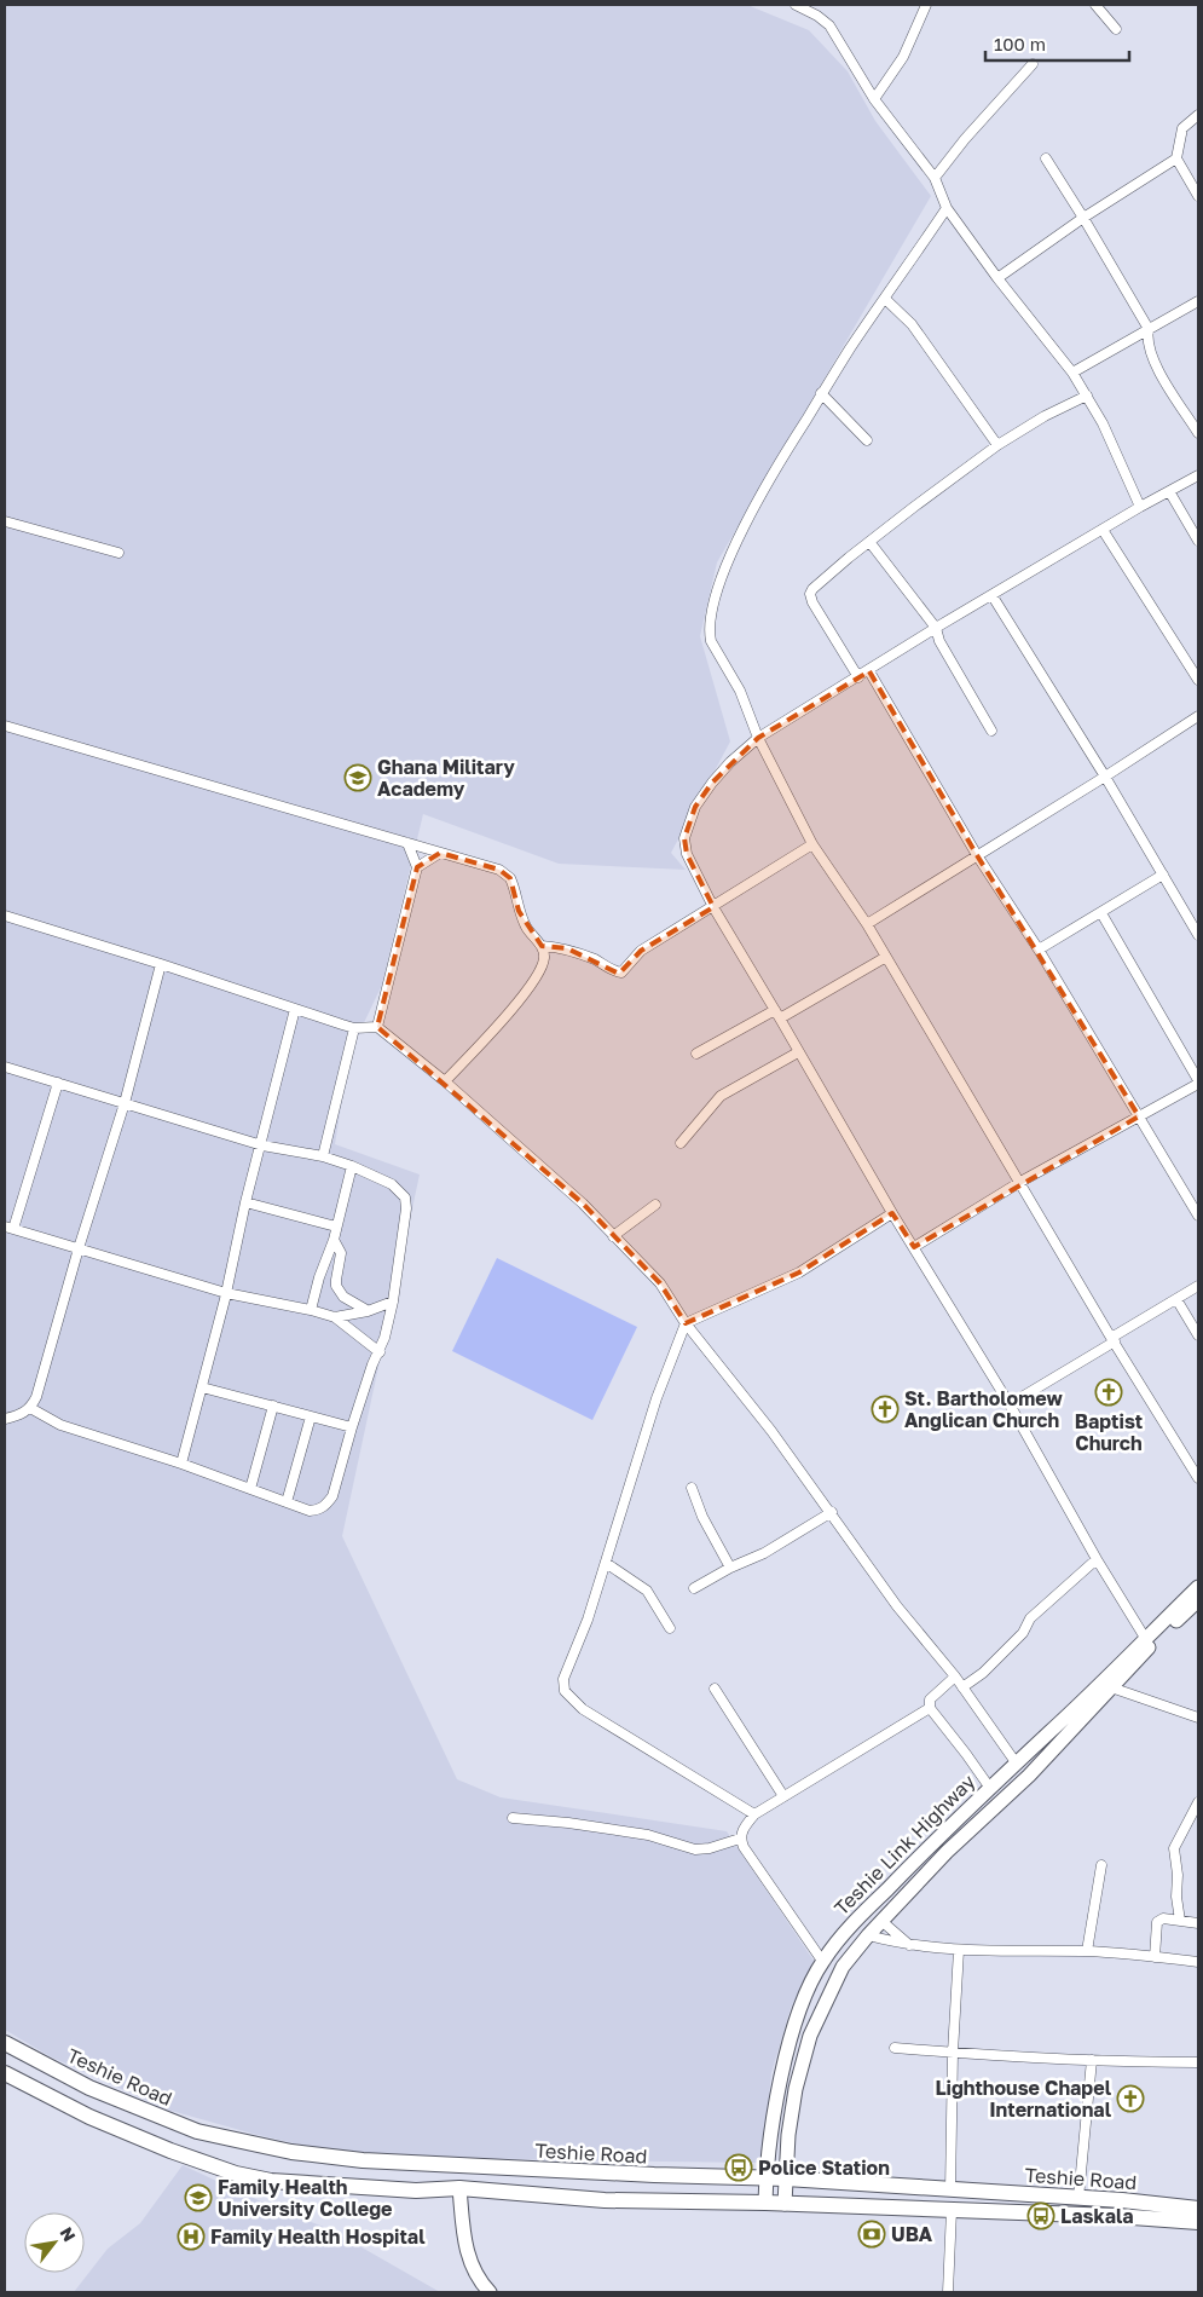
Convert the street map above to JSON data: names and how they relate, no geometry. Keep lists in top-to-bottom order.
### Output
{
  "streets": {
    "main road": ["Teshie Link Highway", "Teshie Road"]
  },
  "crossings": [
    ["Teshie Link Highway", "Teshie Road"]
  ],
  "places": {
    "school or university": ["Ghana Military Academy", "Family Health University College"],
    "church": ["Baptist Church", "St. Bartholomew Anglican Church", "Lighthouse Chapel International"],
    "bus stop": ["Police Station", "Laskala"],
    "bank": ["UBA"],
    "hospital": ["Family Health Hospital"]
  },
  "scale_bar": "100 m",
  "north": "top right"
}
